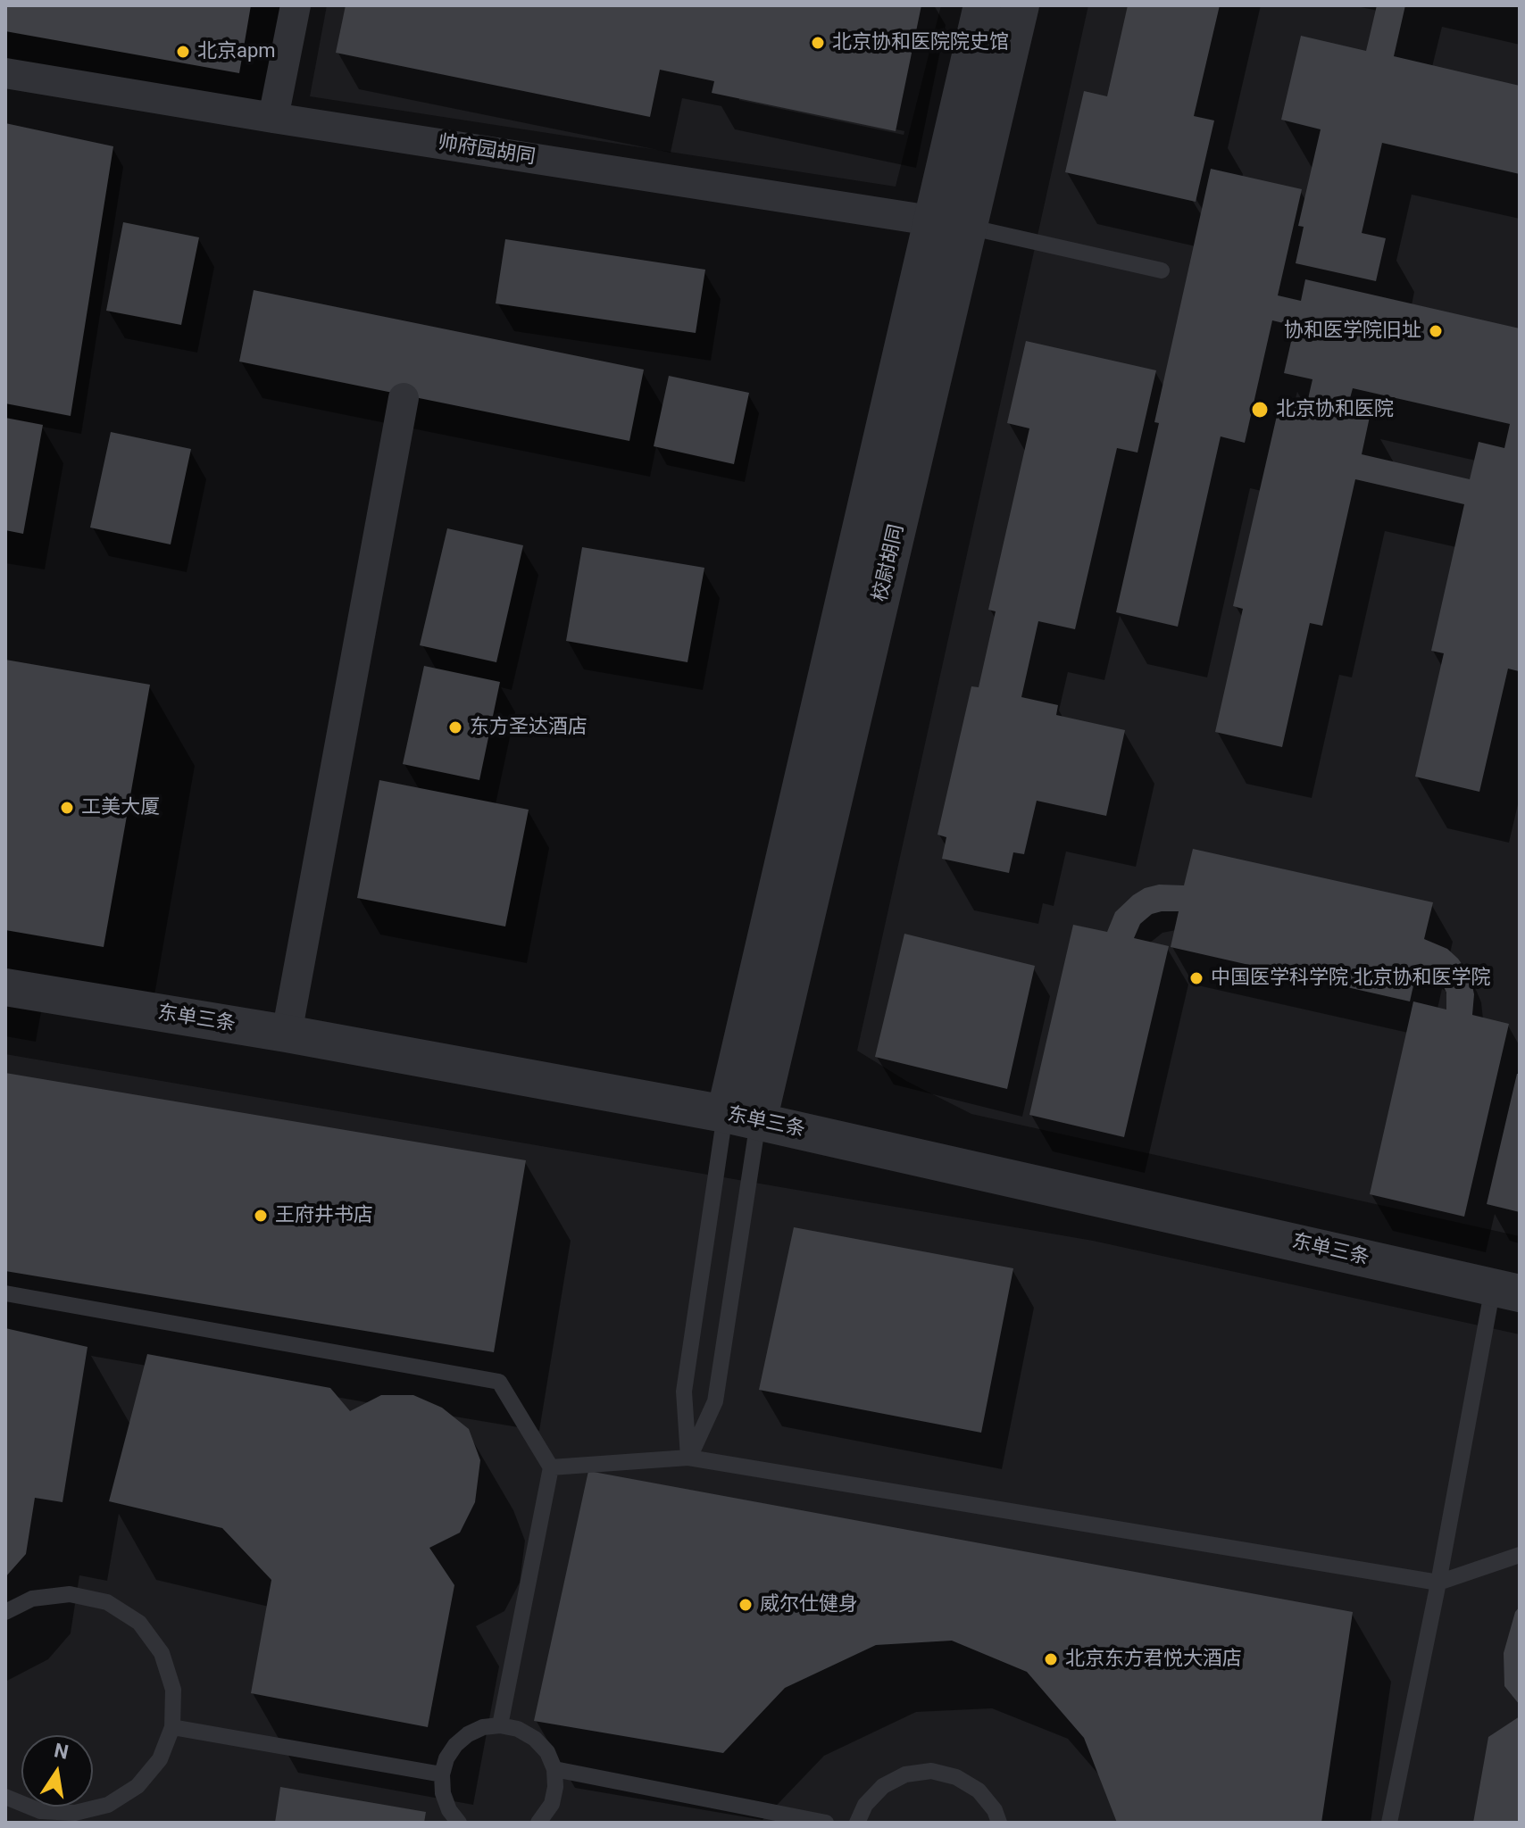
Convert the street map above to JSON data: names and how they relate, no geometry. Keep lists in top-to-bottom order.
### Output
{
  "streets": {
    "street": ["帅府园胡同", "校尉胡同", "东单三条"]
  },
  "crossings": [
    ["帅府园胡同", "校尉胡同"],
    ["校尉胡同", "东单三条"]
  ],
  "places": [
    "北京协和医院院史馆",
    "北京apm",
    "协和医学院旧址",
    "北京协和医院",
    "东方圣达酒店",
    "工美大厦",
    "中国医学科学院 北京协和医学院",
    "王府井书店",
    "威尔仕健身",
    "北京东方君悦大酒店"
  ],
  "north": "top"
}
